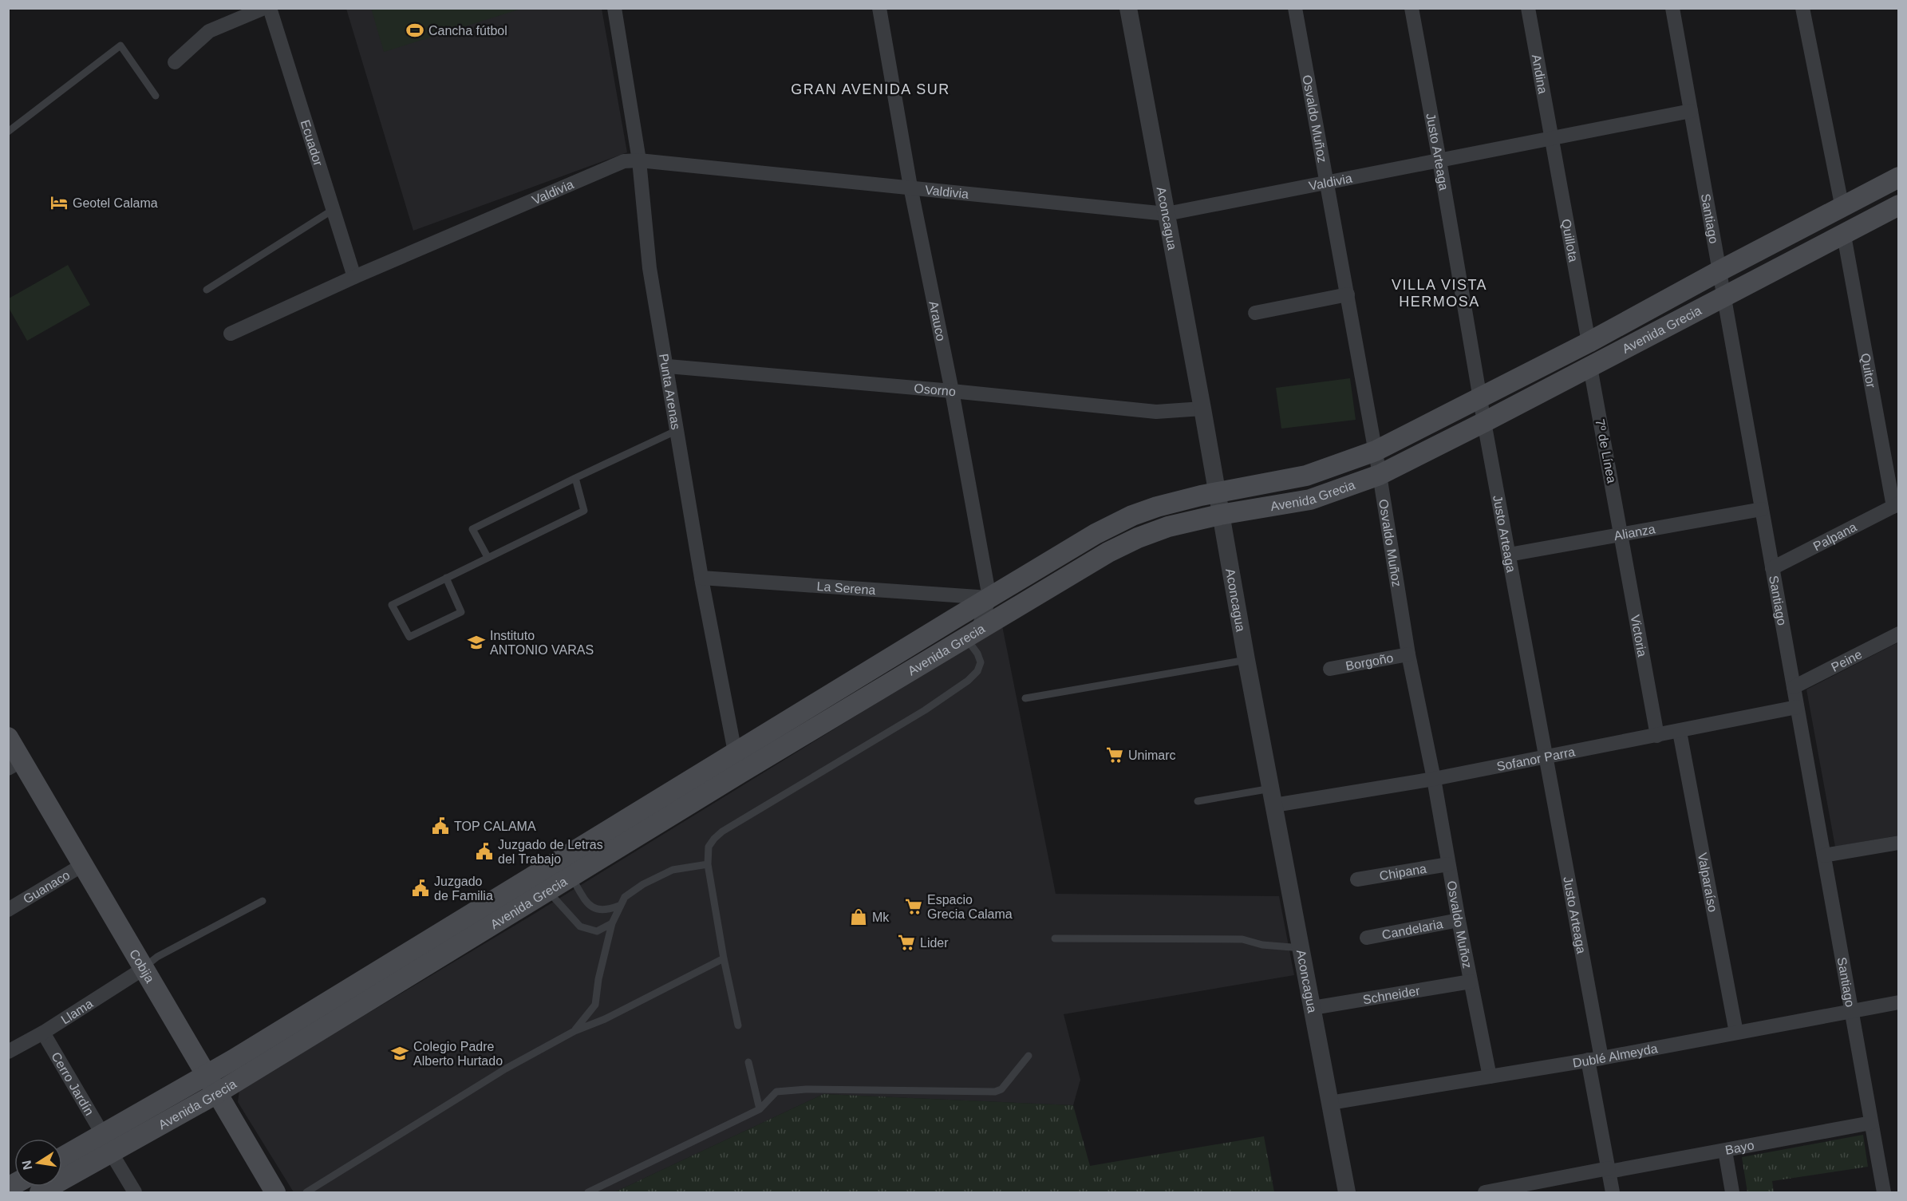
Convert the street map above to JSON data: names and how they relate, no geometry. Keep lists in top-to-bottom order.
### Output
{
  "streets": {
    "main road": ["Avenida Grecia", "Cobija"],
    "street": [
      "Andina",
      "Osvaldo Muñoz",
      "Ecuador",
      "Justo Arteaga",
      "Valdivia",
      "Santiago",
      "Aconcagua",
      "Quillota",
      "Arauco",
      "Quitor",
      "Osorno",
      "Punta Arenas",
      "7º de Línea",
      "Alianza",
      "Palpana",
      "La Serena",
      "Victoria",
      "Peine",
      "Borgoño",
      "Sofanor Parra",
      "Chipana",
      "Valparaíso",
      "Guanaco",
      "Candelaria",
      "Schneider",
      "Llama",
      "Dublé Almeyda",
      "Cerro Jardín",
      "Bayo"
    ]
  },
  "crossings": [
    ["Andina", "Valdivia"],
    ["Andina", "Quillota"],
    ["Osvaldo Muñoz", "Valdivia"],
    ["Osvaldo Muñoz", "Avenida Grecia"],
    ["Osvaldo Muñoz", "Borgoño"],
    ["Osvaldo Muñoz", "Sofanor Parra"],
    ["Osvaldo Muñoz", "Chipana"],
    ["Osvaldo Muñoz", "Candelaria"],
    ["Osvaldo Muñoz", "Schneider"],
    ["Osvaldo Muñoz", "Dublé Almeyda"],
    ["Ecuador", "Valdivia"],
    ["Justo Arteaga", "Valdivia"],
    ["Justo Arteaga", "Avenida Grecia"],
    ["Justo Arteaga", "Alianza"],
    ["Justo Arteaga", "Sofanor Parra"],
    ["Justo Arteaga", "Dublé Almeyda"],
    ["Justo Arteaga", "Bayo"],
    ["Valdivia", "Santiago"],
    ["Valdivia", "Aconcagua"],
    ["Valdivia", "Quillota"],
    ["Valdivia", "Arauco"],
    ["Valdivia", "Punta Arenas"],
    ["Santiago", "Avenida Grecia"],
    ["Santiago", "Alianza"],
    ["Santiago", "Palpana"],
    ["Santiago", "Peine"],
    ["Santiago", "Sofanor Parra"],
    ["Santiago", "Dublé Almeyda"],
    ["Santiago", "Bayo"],
    ["Aconcagua", "Avenida Grecia"],
    ["Aconcagua", "Osorno"],
    ["Aconcagua", "Sofanor Parra"],
    ["Aconcagua", "Schneider"],
    ["Aconcagua", "Dublé Almeyda"],
    ["Quillota", "Avenida Grecia"],
    ["Arauco", "Avenida Grecia"],
    ["Arauco", "Osorno"],
    ["Arauco", "La Serena"],
    ["Avenida Grecia", "Quitor"],
    ["Avenida Grecia", "Punta Arenas"],
    ["Avenida Grecia", "7º de Línea"],
    ["Avenida Grecia", "La Serena"],
    ["Avenida Grecia", "Cobija"],
    ["Avenida Grecia", "Cerro Jardín"],
    ["Quitor", "Palpana"],
    ["Osorno", "Punta Arenas"],
    ["Punta Arenas", "La Serena"],
    ["7º de Línea", "Alianza"],
    ["7º de Línea", "Victoria"],
    ["Alianza", "Victoria"],
    ["Victoria", "Sofanor Parra"],
    ["Sofanor Parra", "Valparaíso"],
    ["Valparaíso", "Dublé Almeyda"],
    ["Guanaco", "Cobija"],
    ["Cobija", "Llama"],
    ["Llama", "Cerro Jardín"]
  ],
  "districts": ["GRAN AVENIDA SUR", "VILLA VISTA HERMOSA"],
  "places": {
    "sports": ["Cancha fútbol"],
    "hotel": ["Geotel Calama"],
    "school or university": ["Instituto ANTONIO VARAS", "Colegio Padre Alberto Hurtado"],
    "supermarket": ["Unimarc", "Espacio Grecia Calama", "Lider"],
    "public building": ["TOP CALAMA", "Juzgado de Letras del Trabajo", "Juzgado de Familia"],
    "shop": ["Mk"]
  },
  "north": "left"
}
